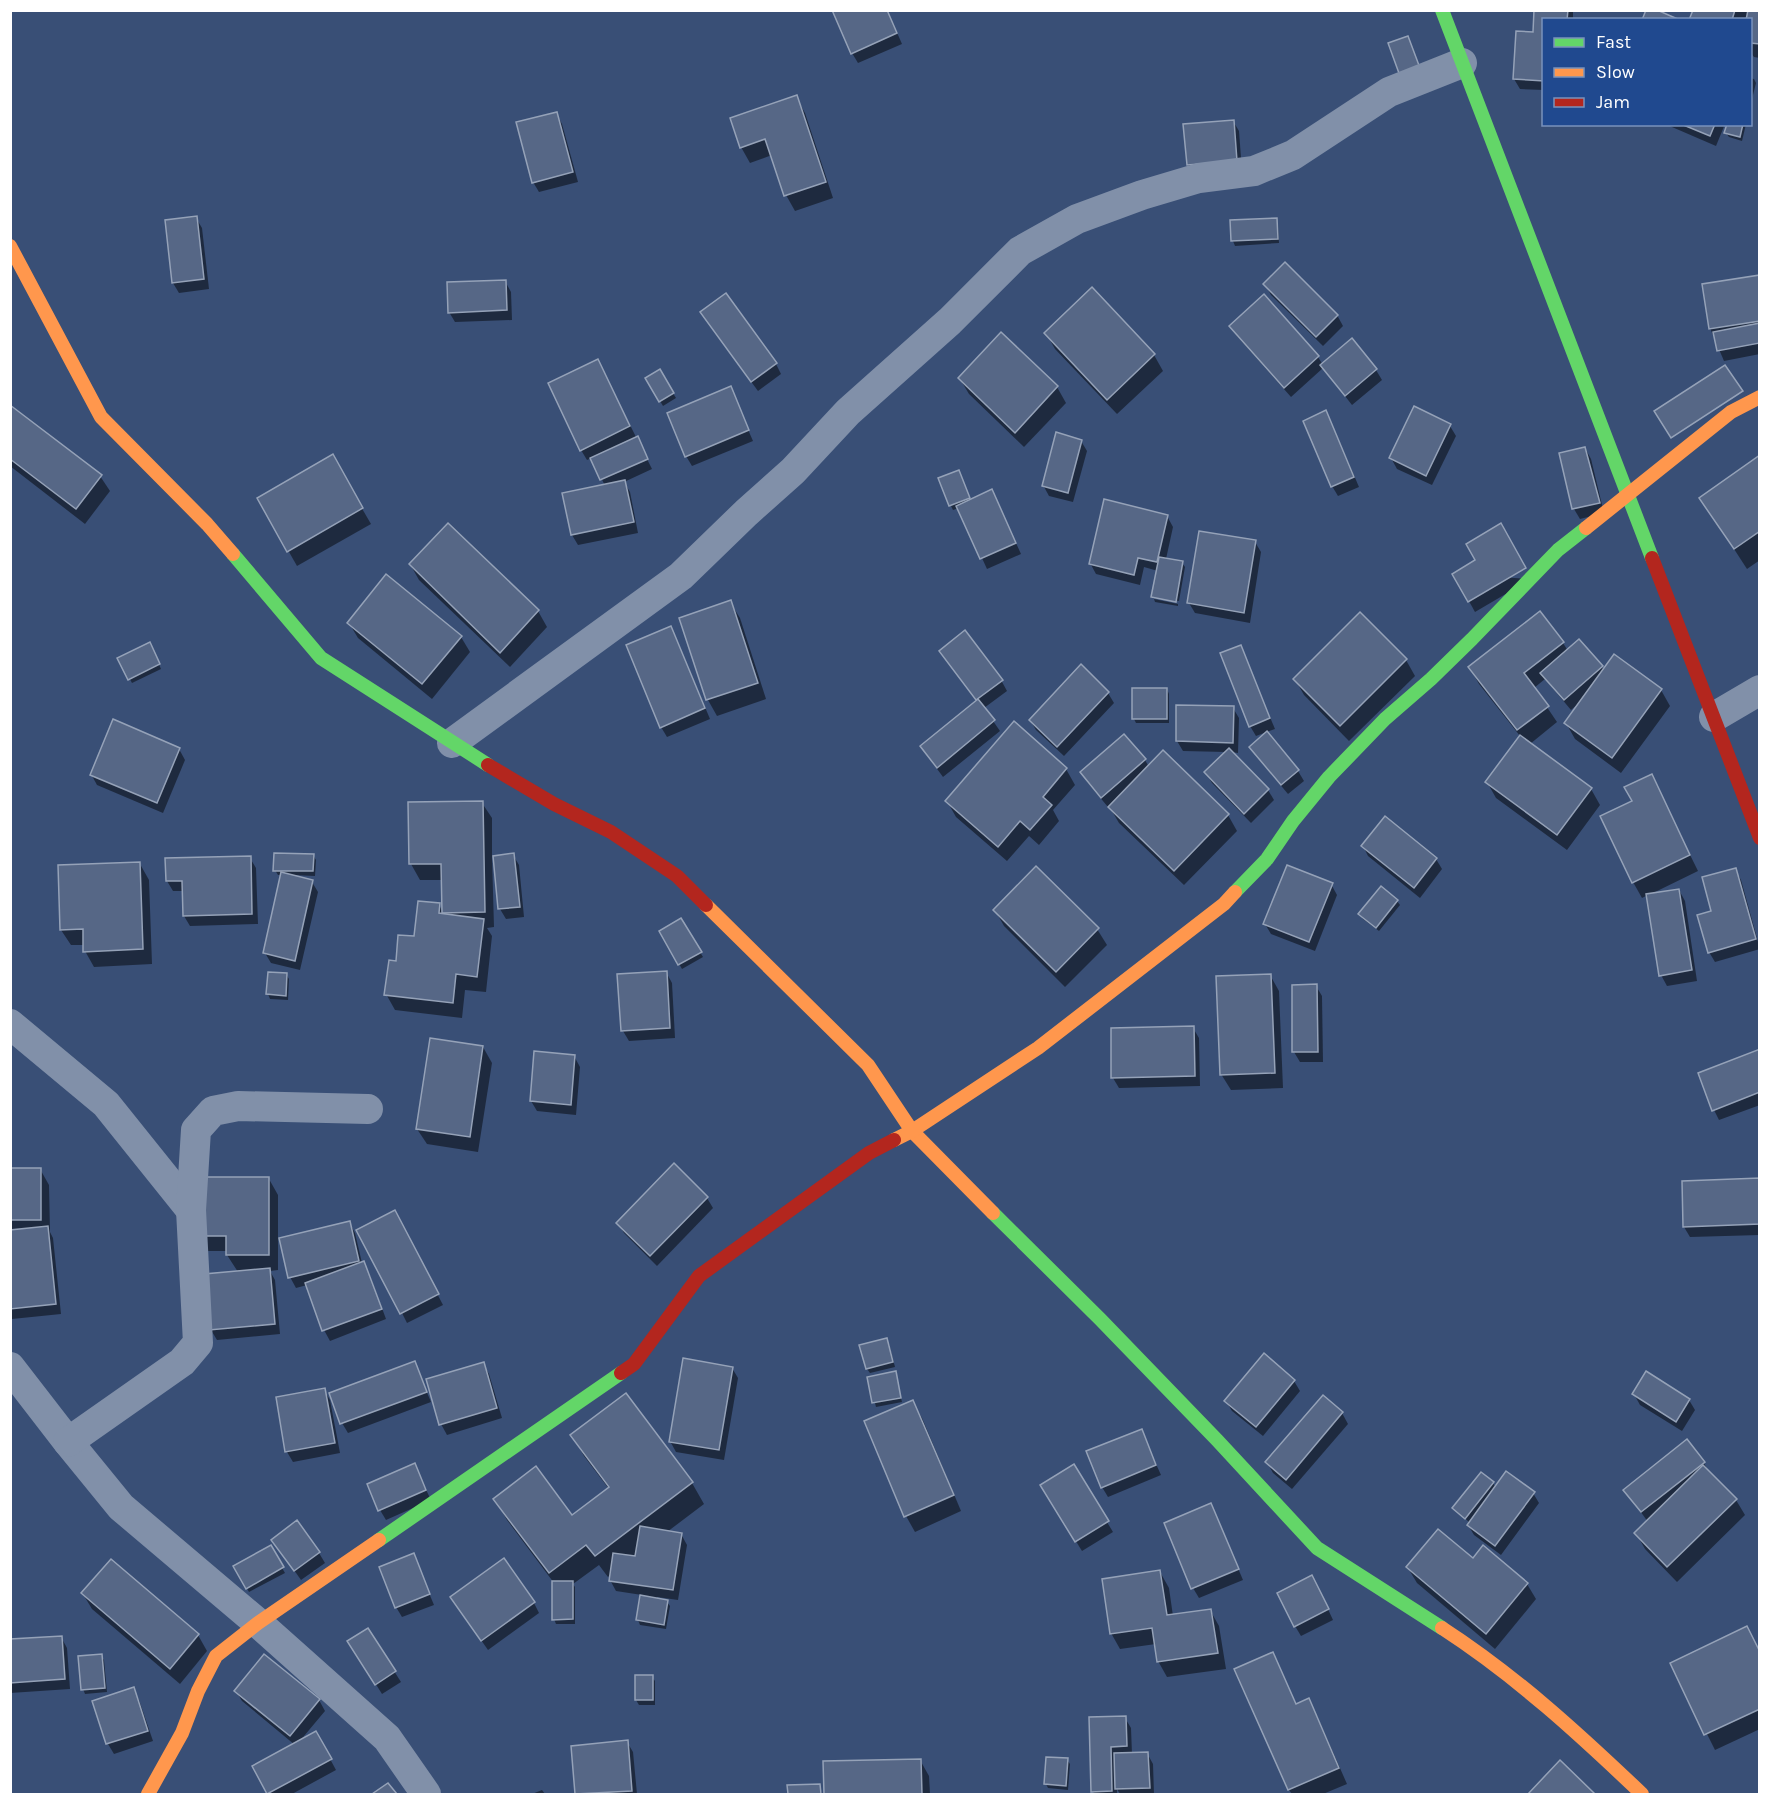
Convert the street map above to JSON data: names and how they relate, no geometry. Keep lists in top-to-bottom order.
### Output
{
  "legend": ["Fast", "Slow", "Jam"]
}
